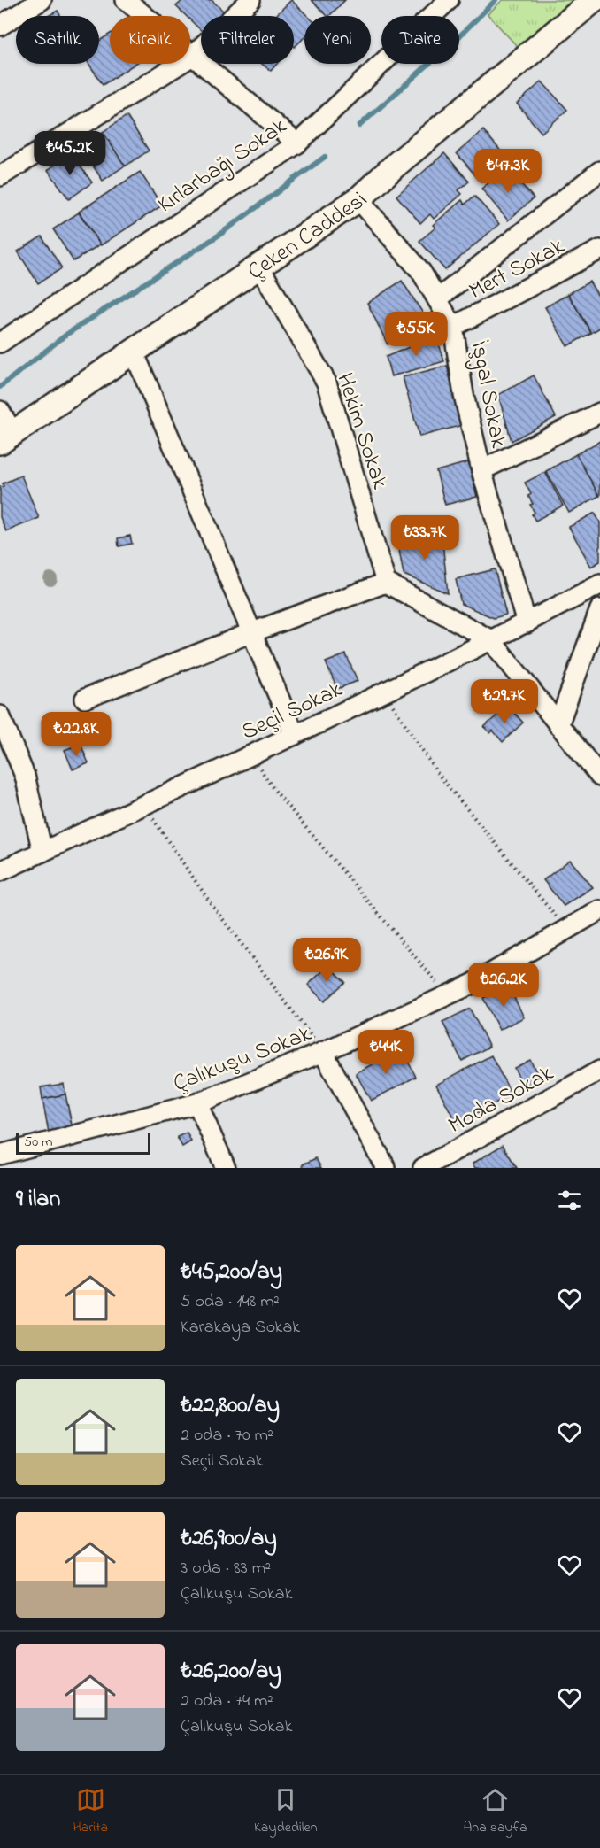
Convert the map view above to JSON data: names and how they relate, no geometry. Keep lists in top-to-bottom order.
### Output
{
  "streets": {
    "street": [
      "Kırlarbağı Sokak",
      "Çeken Caddesi",
      "Mert Sokak",
      "İşgal Sokak",
      "Hekim Sokak",
      "Seçil Sokak",
      "Çalıkuşu Sokak",
      "Moda Sokak"
    ]
  },
  "crossings": [
    ["Çeken Caddesi", "İşgal Sokak"],
    ["Çeken Caddesi", "Hekim Sokak"],
    ["Mert Sokak", "İşgal Sokak"],
    ["İşgal Sokak", "Seçil Sokak"]
  ],
  "scale_bar": "50 m",
  "page": {
    "chip": [
      "Satılık",
      "Kiralık",
      "Filtreler",
      "Yeni",
      "Daire"
    ],
    "price": [
      "₺45.2K",
      "₺47.3K",
      "₺55K",
      "₺33.7K",
      "₺29.7K",
      "₺22.8K",
      "₺26.9K",
      "₺26.2K",
      "₺44K"
    ],
    "scale": "50 m",
    "heading": "9 ilan",
    "list": [
      {
        "name": "₺45,200/ay",
        "note": "5 oda · 148 m² · Karakaya Sokak"
      },
      {
        "name": "₺22,800/ay",
        "note": "2 oda · 70 m² · Seçil Sokak"
      },
      {
        "name": "₺26,900/ay",
        "note": "3 oda · 83 m² · Çalıkuşu Sokak"
      },
      {
        "name": "₺26,200/ay",
        "note": "2 oda · 74 m² · Çalıkuşu Sokak"
      }
    ],
    "tabs": ["Harita", "Kaydedilen", "Ana sayfa"]
  }
}
